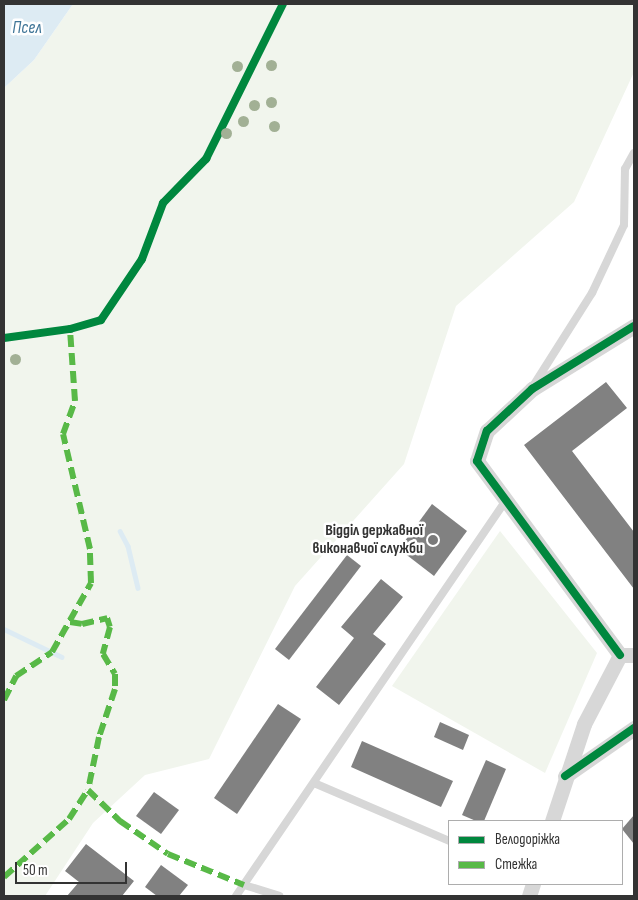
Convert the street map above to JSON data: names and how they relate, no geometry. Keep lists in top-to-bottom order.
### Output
{
  "water": ["Псел"],
  "places": ["Відділ державної виконавчої служби"],
  "legend": ["Велодоріжка", "Стежка"],
  "scale_bar": "50 m"
}
